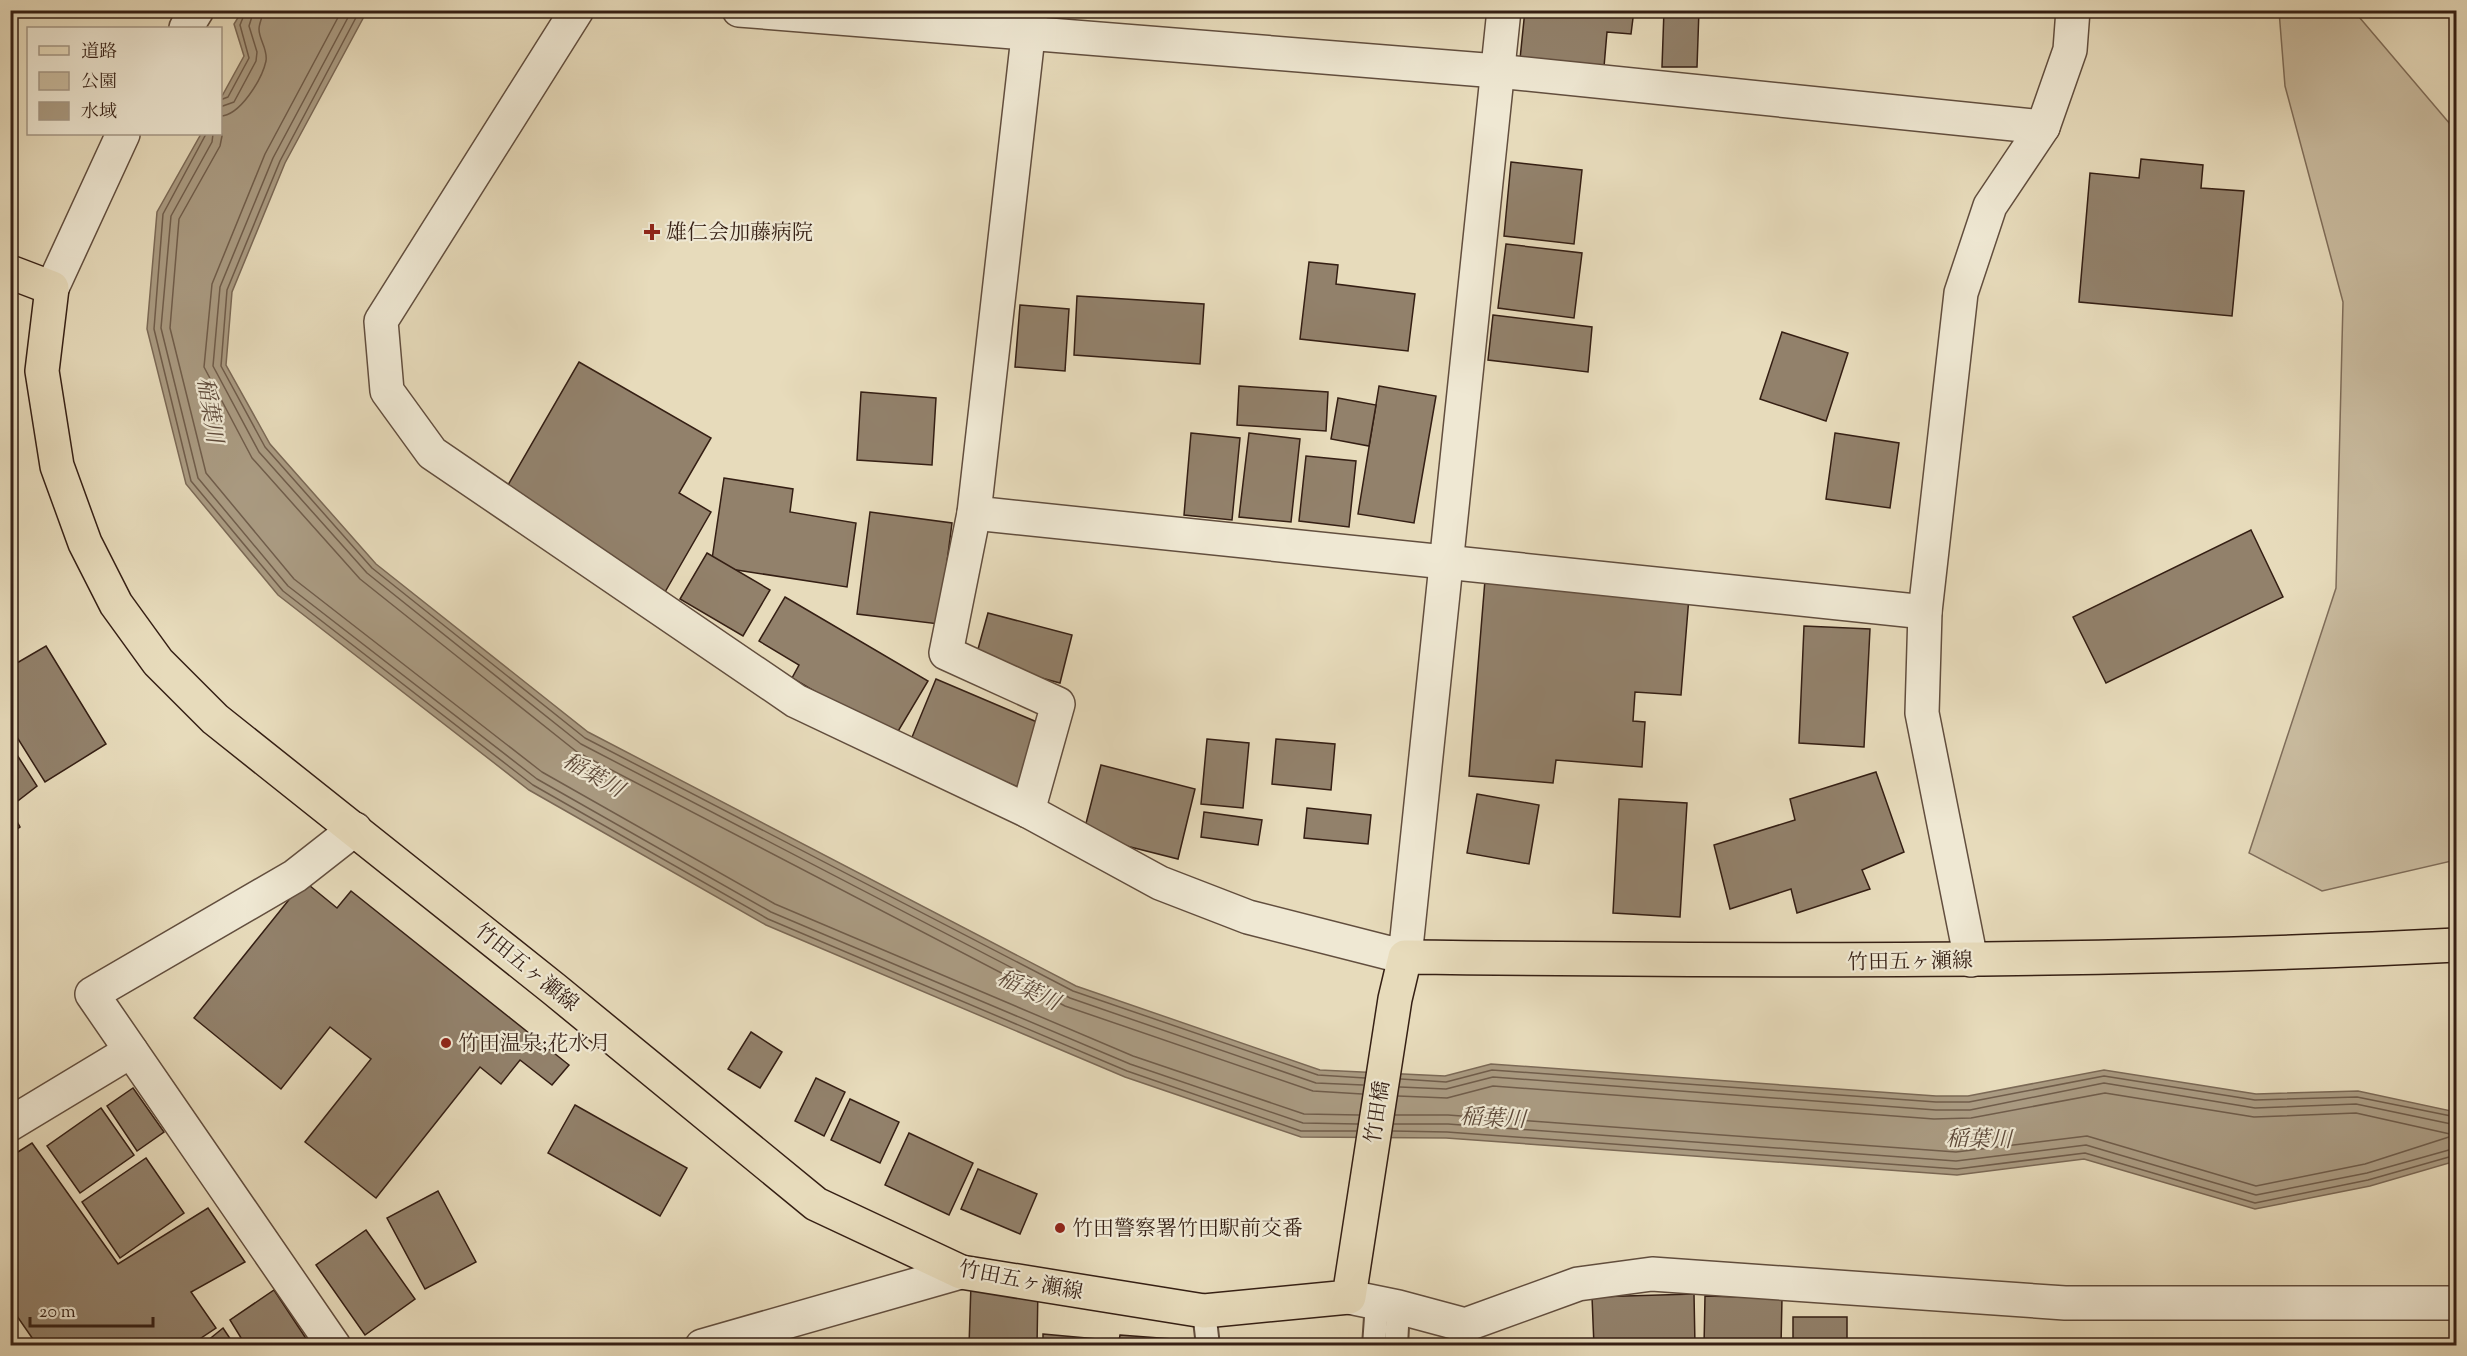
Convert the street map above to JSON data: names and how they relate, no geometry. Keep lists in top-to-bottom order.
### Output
{
  "streets": {
    "main road": ["竹田五ヶ瀬線", "竹田橋"]
  },
  "crossings": [
    ["竹田五ヶ瀬線", "竹田橋"]
  ],
  "water": ["稲葉川"],
  "places": {
    "health": ["雄仁会加藤病院"],
    "other": ["竹田温泉;花水月", "竹田警察署竹田駅前交番"]
  },
  "legend": ["道路", "公園", "水域"],
  "scale_bar": "20 m"
}
